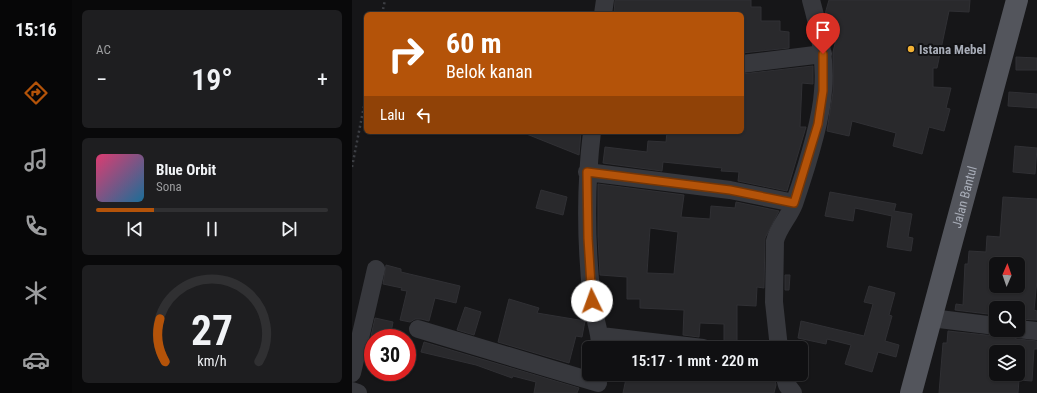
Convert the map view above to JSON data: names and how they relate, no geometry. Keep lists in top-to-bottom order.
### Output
{
  "streets": {
    "main road": ["Jalan Bantul"]
  },
  "places": ["Istana Mebel"],
  "north": "top",
  "page": {
    "tabs": "15:16",
    "tile": "AC",
    "turn": ["60 m", "Belok kanan"],
    "heat": ["−", "19°", "+"],
    "then": "Lalu",
    "song": ["Blue Orbit", "Sona"],
    "limit": "30",
    "trip": "15:17 · 1 mnt · 220 m",
    "gauge": ["27", "km/h"]
  }
}
